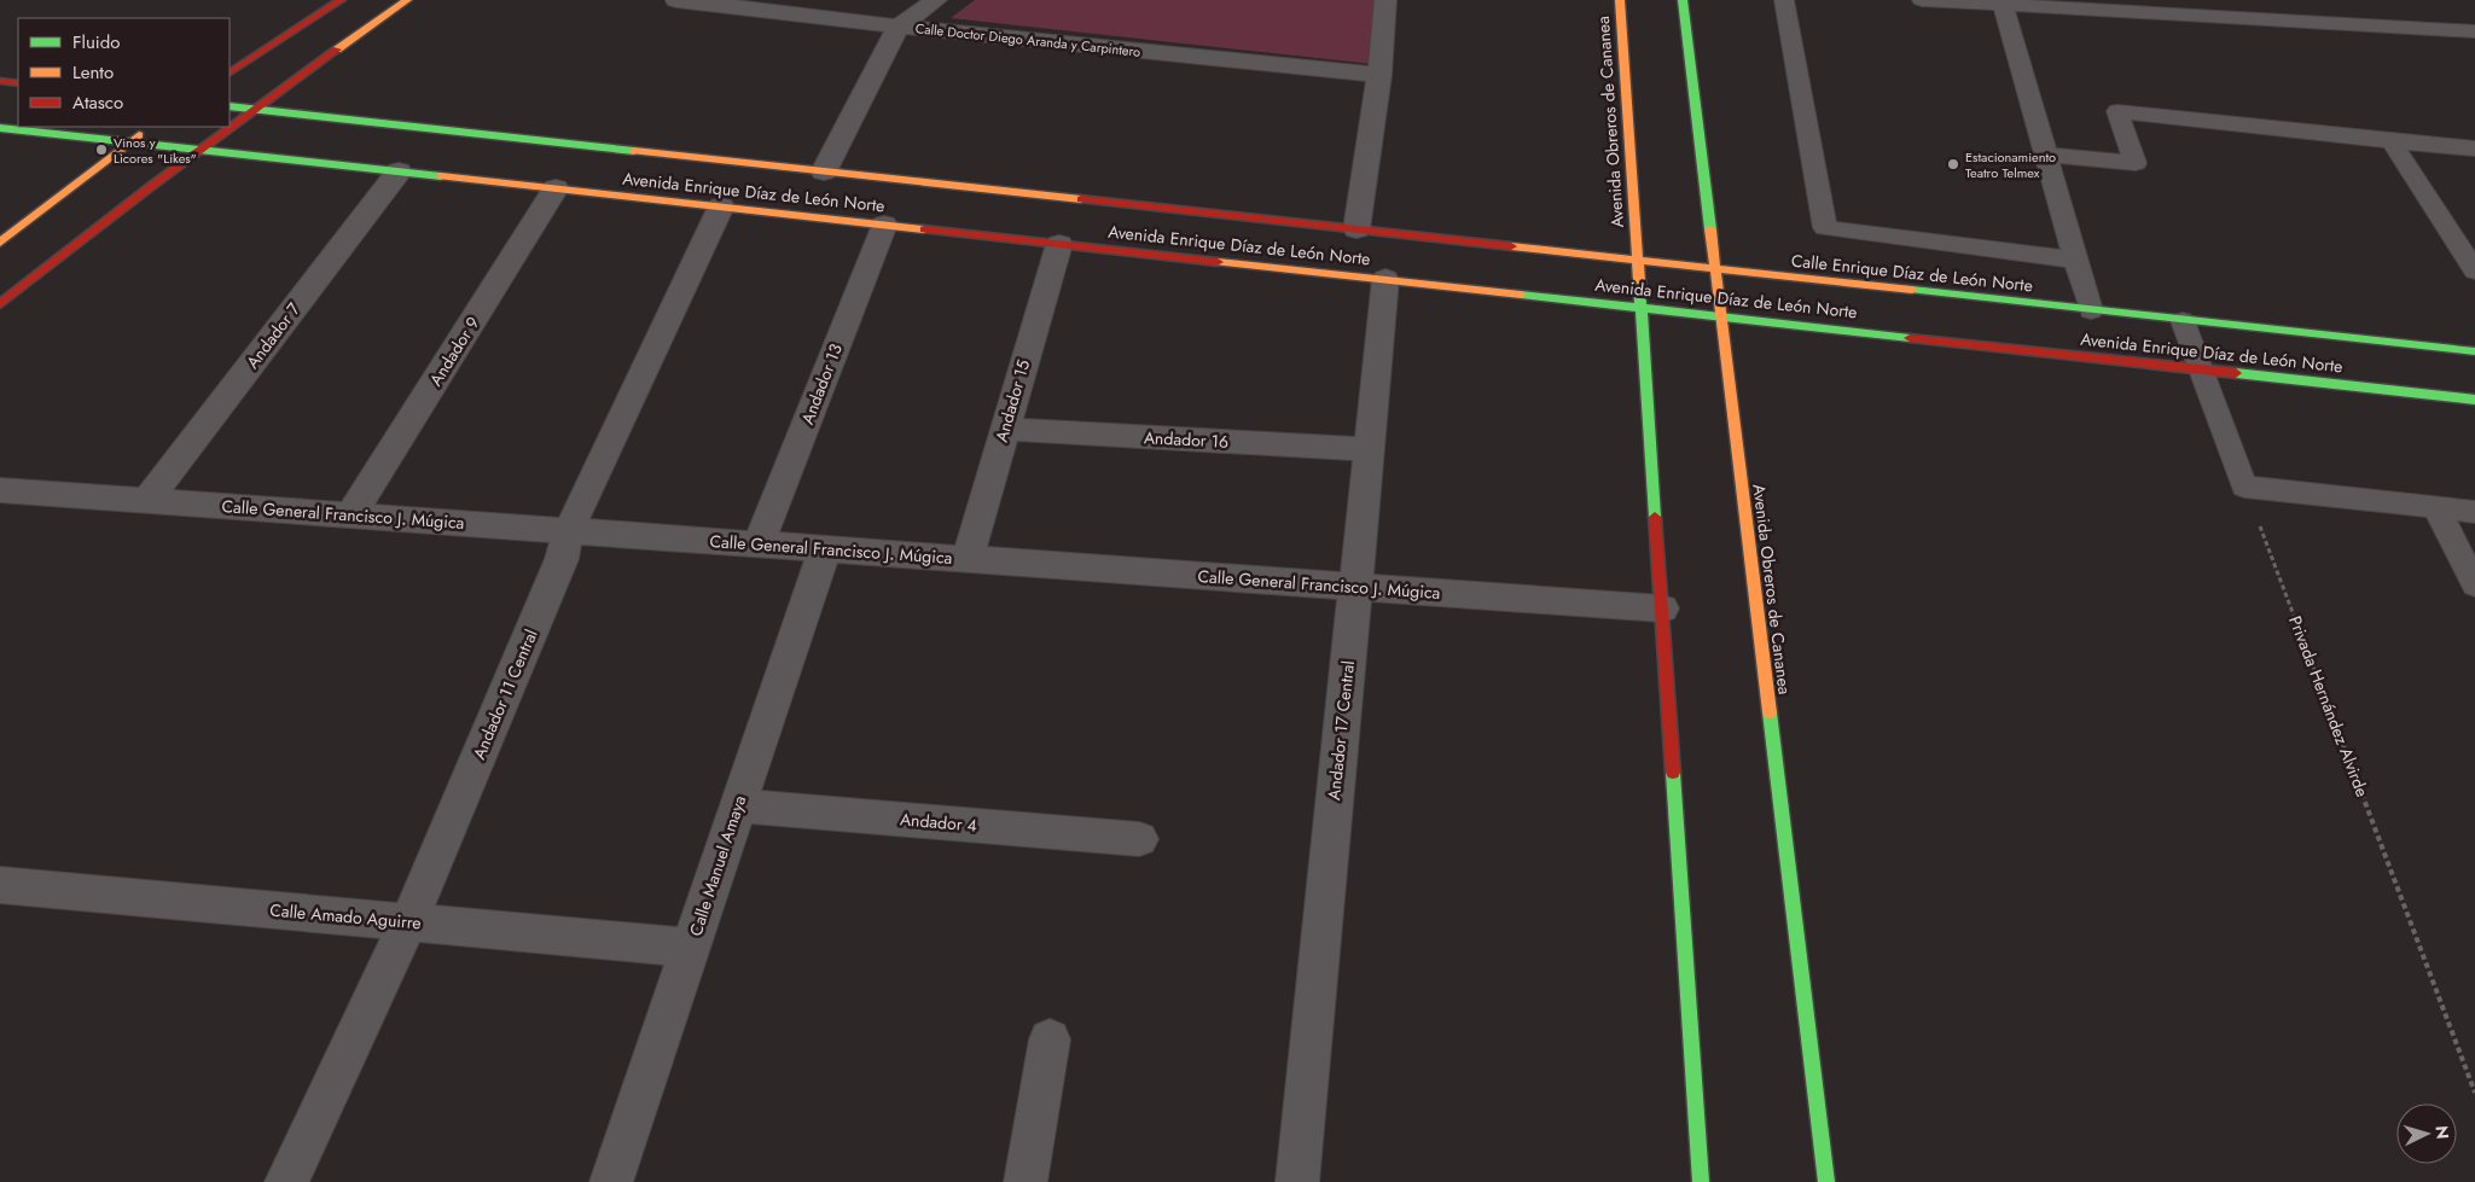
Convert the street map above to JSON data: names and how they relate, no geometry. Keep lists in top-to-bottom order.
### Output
{
  "streets": {
    "street": [
      "Calle Doctor Diego Aranda y Carpintero",
      "Avenida Obreros de Cananea",
      "Avenida Enrique Díaz de León Norte",
      "Calle Enrique Díaz de León Norte",
      "Andador 7",
      "Andador 9",
      "Andador 13",
      "Andador 15",
      "Andador 16",
      "Calle General Francisco J. Múgica",
      "Andador 11 Central",
      "Andador 17 Central",
      "Andador 4",
      "Calle Manuel Amaya",
      "Calle Amado Aguirre"
    ],
    "path": ["Privada Hernández Alvirde"]
  },
  "crossings": [
    ["Avenida Obreros de Cananea", "Avenida Enrique Díaz de León Norte"],
    ["Avenida Obreros de Cananea", "Calle Enrique Díaz de León Norte"],
    ["Avenida Obreros de Cananea", "Calle General Francisco J. Múgica"],
    ["Avenida Enrique Díaz de León Norte", "Calle Enrique Díaz de León Norte"],
    ["Avenida Enrique Díaz de León Norte", "Andador 7"],
    ["Avenida Enrique Díaz de León Norte", "Andador 9"],
    ["Avenida Enrique Díaz de León Norte", "Andador 13"],
    ["Avenida Enrique Díaz de León Norte", "Andador 15"],
    ["Avenida Enrique Díaz de León Norte", "Andador 11 Central"],
    ["Avenida Enrique Díaz de León Norte", "Andador 17 Central"],
    ["Andador 7", "Calle General Francisco J. Múgica"],
    ["Andador 9", "Calle General Francisco J. Múgica"],
    ["Andador 13", "Calle General Francisco J. Múgica"],
    ["Andador 15", "Andador 16"],
    ["Andador 15", "Calle General Francisco J. Múgica"],
    ["Andador 16", "Andador 17 Central"],
    ["Calle General Francisco J. Múgica", "Andador 11 Central"],
    ["Calle General Francisco J. Múgica", "Andador 17 Central"],
    ["Calle General Francisco J. Múgica", "Calle Manuel Amaya"],
    ["Andador 11 Central", "Calle Amado Aguirre"],
    ["Andador 4", "Calle Manuel Amaya"],
    ["Calle Manuel Amaya", "Calle Amado Aguirre"]
  ],
  "places": ["Vinos y Licores \"Likes\"", "Estacionamiento Teatro Telmex"],
  "legend": ["Fluido", "Lento", "Atasco"],
  "north": "right"
}
